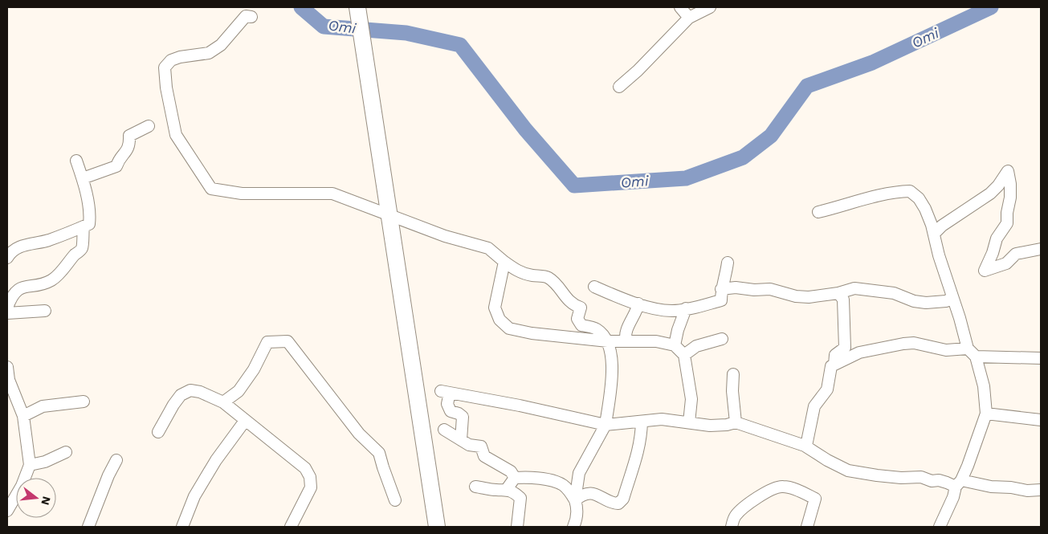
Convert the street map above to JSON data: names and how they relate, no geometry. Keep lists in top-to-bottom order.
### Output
{
  "water": ["Omi"],
  "north": "right"
}
